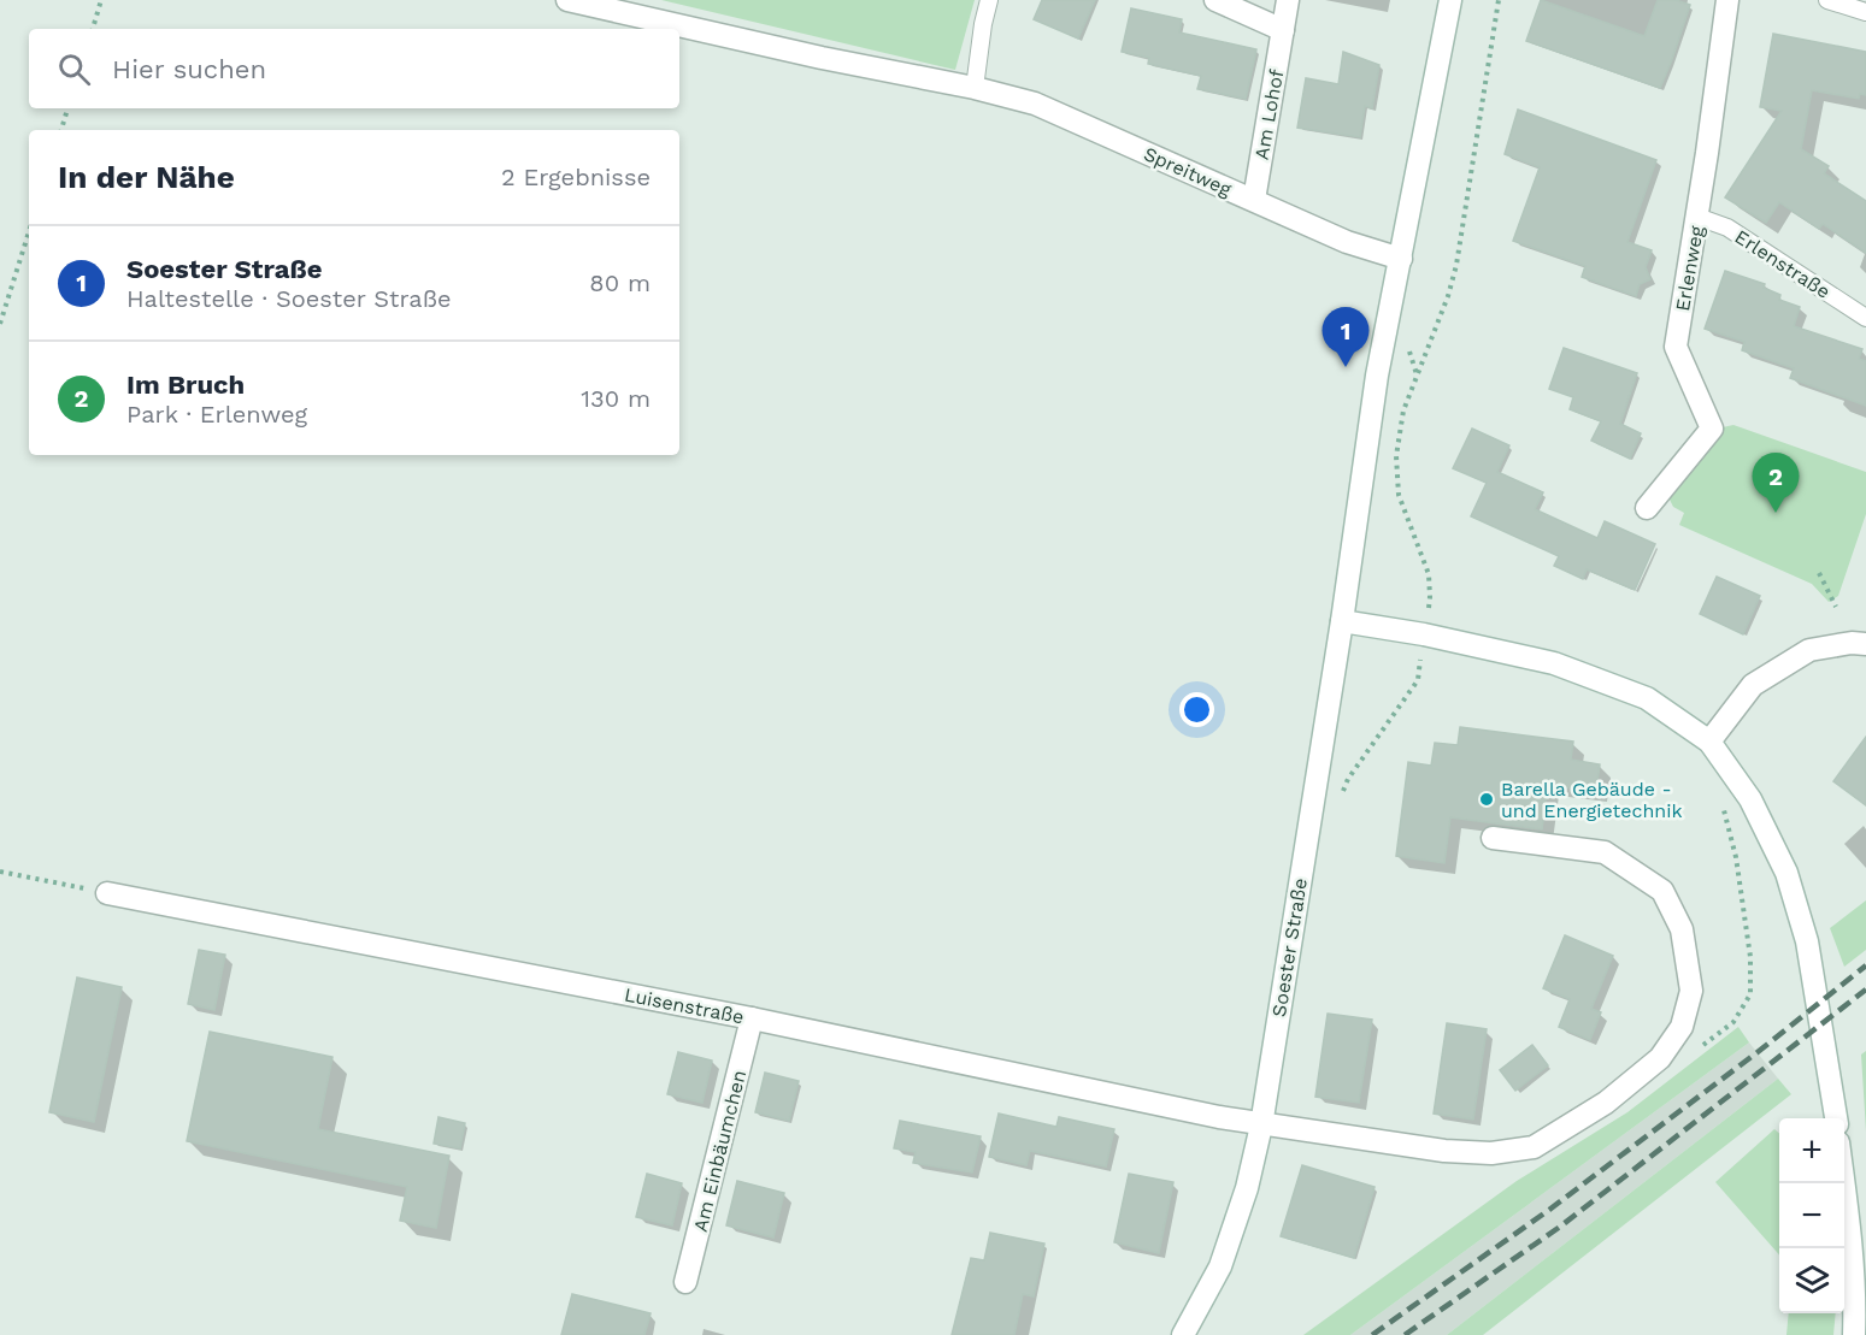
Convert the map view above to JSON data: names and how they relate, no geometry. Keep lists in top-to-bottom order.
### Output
{
  "streets": {
    "street": [
      "Am Lohof",
      "Spreitweg",
      "Erlenweg",
      "Soester Straße",
      "Luisenstraße",
      "Am Einbäumchen"
    ],
    "lane": ["Erlenstraße"]
  },
  "crossings": [
    ["Am Lohof", "Spreitweg"],
    ["Spreitweg", "Soester Straße"],
    ["Erlenstraße", "Erlenweg"],
    ["Soester Straße", "Luisenstraße"],
    ["Luisenstraße", "Am Einbäumchen"]
  ],
  "places": ["Barella Gebäude - und Energietechnik"],
  "page": {
    "search": "Hier suchen",
    "heading": ["In der Nähe", "2 Ergebnisse"],
    "list": [
      {
        "mark": "1",
        "name": "Soester Straße",
        "note": "Haltestelle · Soester Straße",
        "value": "80 m"
      },
      {
        "mark": "2",
        "name": "Im Bruch",
        "note": "Park · Erlenweg",
        "value": "130 m"
      }
    ],
    "pins": ["1", "2"],
    "map_buttons": ["+", "−"]
  }
}
